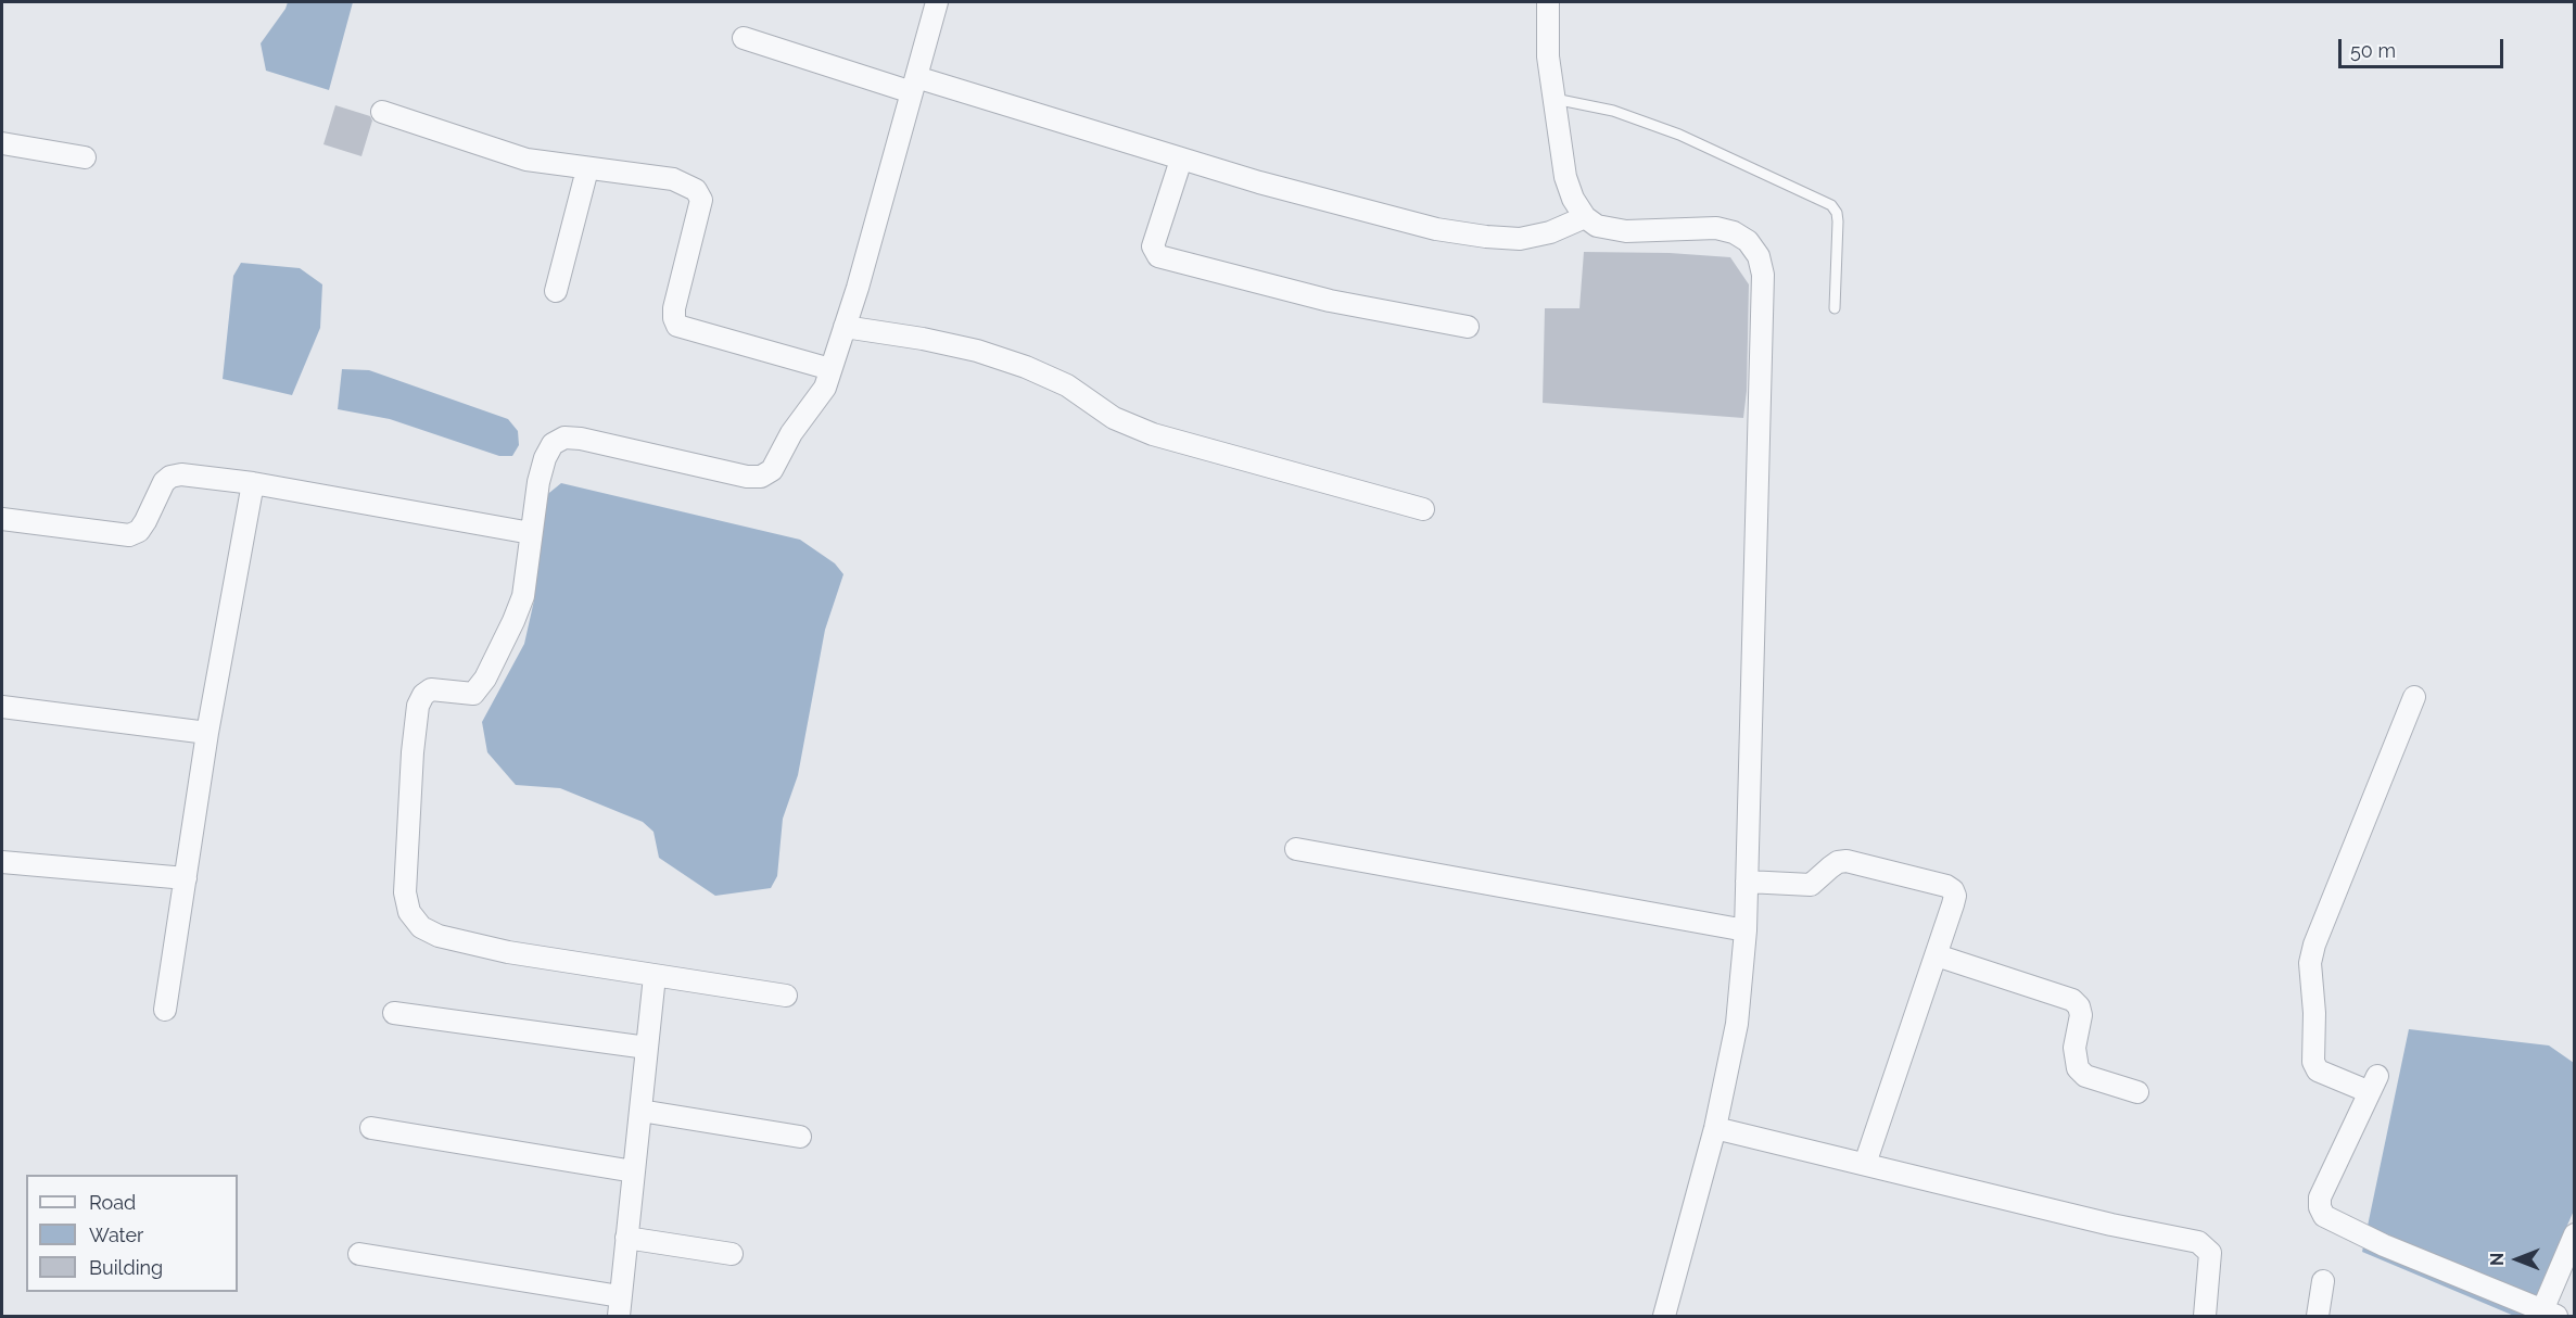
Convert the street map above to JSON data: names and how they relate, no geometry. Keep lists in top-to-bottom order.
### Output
{
  "legend": ["Road", "Water", "Building"],
  "scale_bar": "50 m",
  "north": "left"
}
